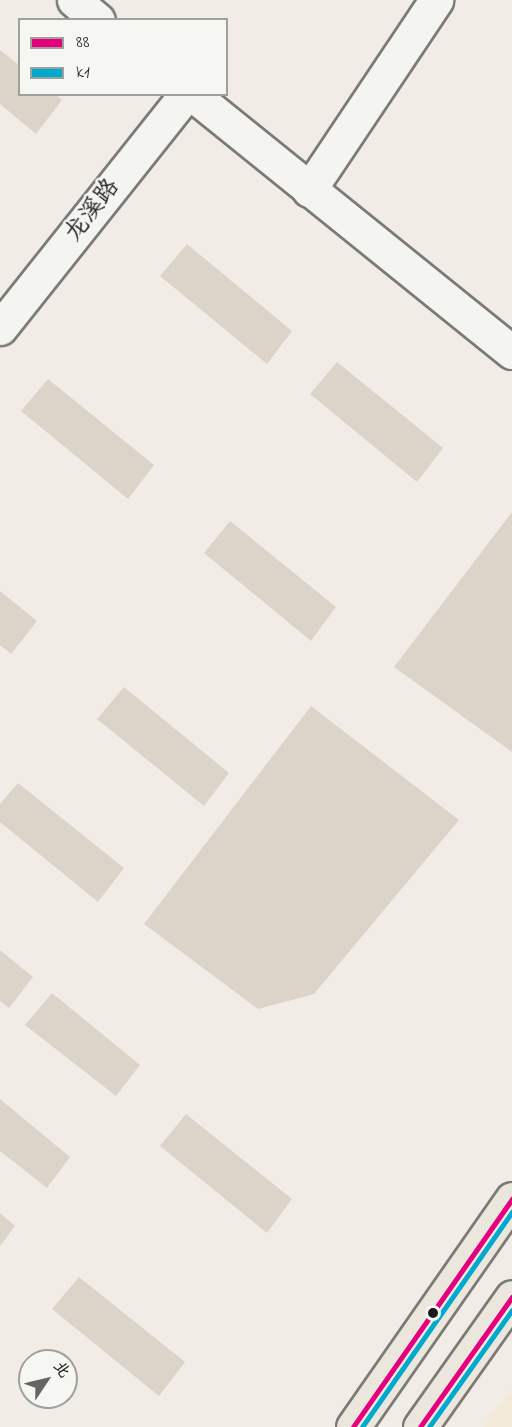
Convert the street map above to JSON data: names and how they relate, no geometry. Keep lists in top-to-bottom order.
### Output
{
  "streets": {
    "street": ["龙溪路"]
  },
  "lines": ["transit line 88", "transit line k1"],
  "legend": ["88", "k1"],
  "north": "top right"
}
